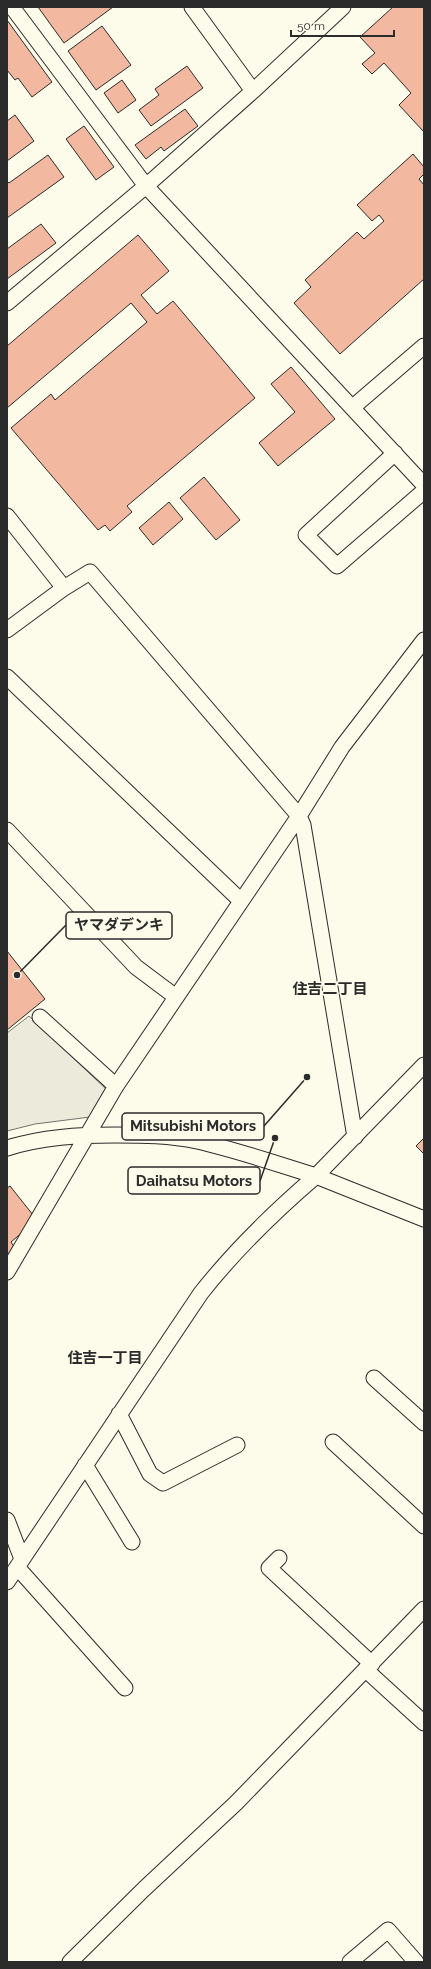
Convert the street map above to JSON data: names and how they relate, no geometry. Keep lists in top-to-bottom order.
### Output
{
  "districts": ["住吉二丁目", "住吉一丁目"],
  "places": ["ヤマダデンキ", "Mitsubishi Motors", "Daihatsu Motors"],
  "scale_bar": "50 m"
}
